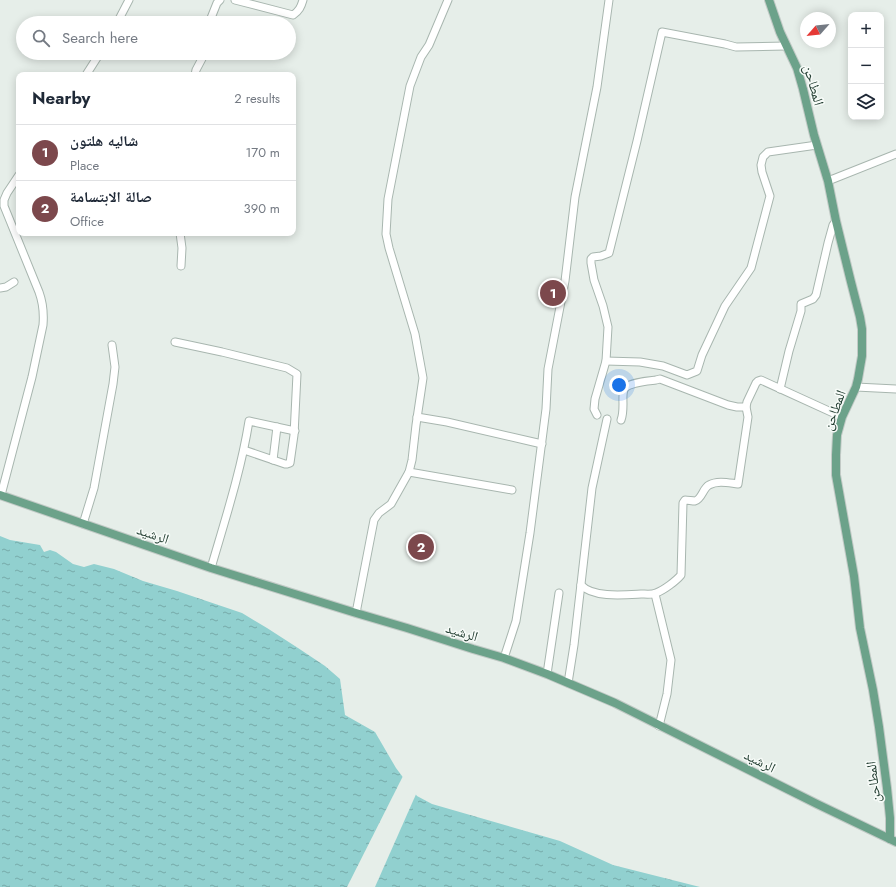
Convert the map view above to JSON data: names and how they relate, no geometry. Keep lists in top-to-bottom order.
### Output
{
  "streets": {
    "main road": ["المطاحن", "الرشيد"]
  },
  "crossings": [
    ["المطاحن", "الرشيد"]
  ],
  "north": "bottom left",
  "page": {
    "map_buttons": ["+", "−"],
    "search": "Search here",
    "heading": ["Nearby", "2 results"],
    "list": [
      {
        "mark": "1",
        "name": "شاليه هلتون",
        "note": "Place",
        "value": "170 m"
      },
      {
        "mark": "2",
        "name": "صالة الابتسامة",
        "note": "Office",
        "value": "390 m"
      }
    ],
    "pins": ["1", "2"]
  }
}
